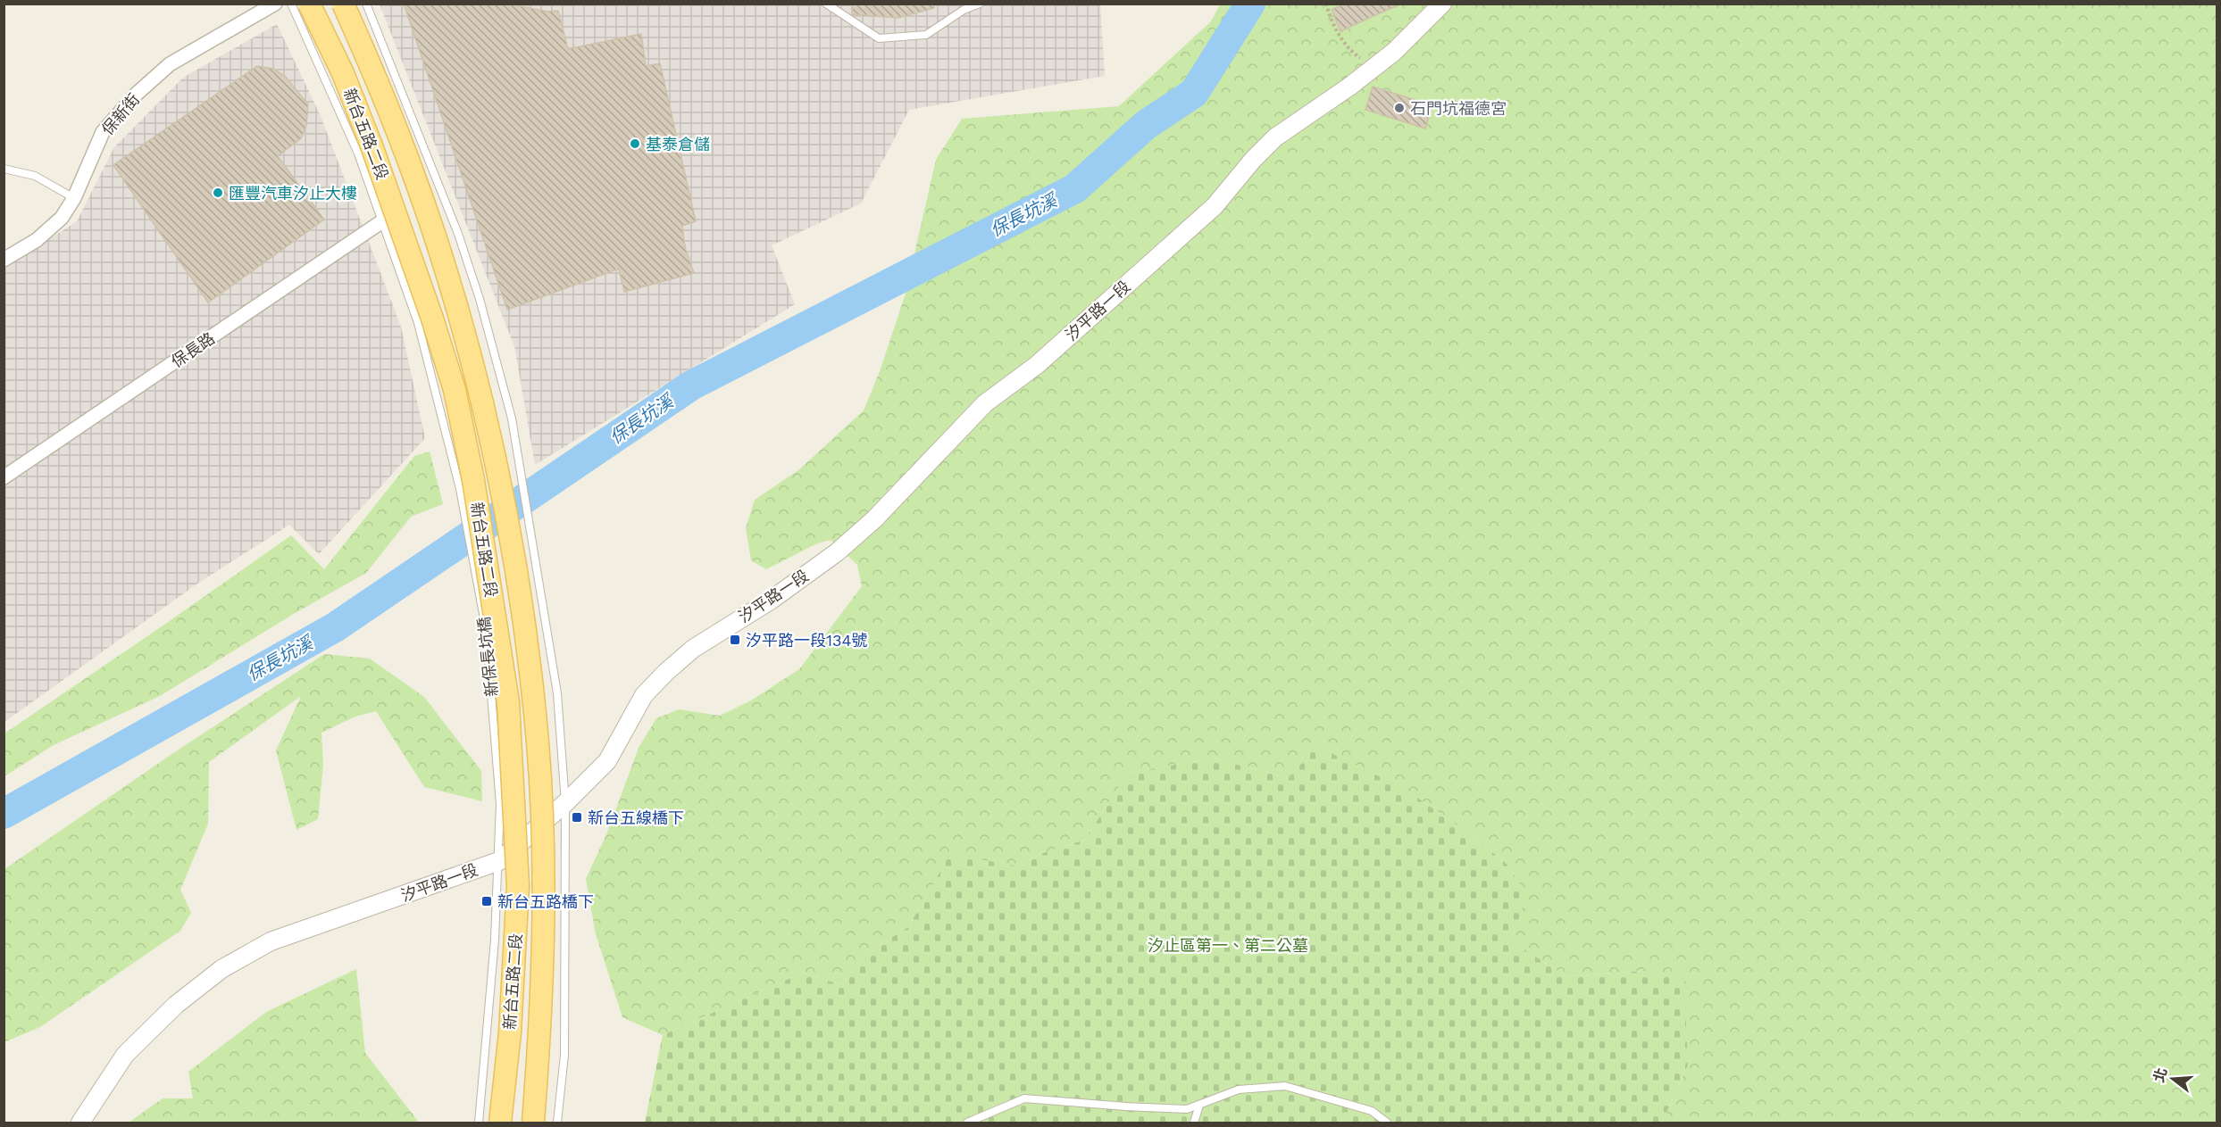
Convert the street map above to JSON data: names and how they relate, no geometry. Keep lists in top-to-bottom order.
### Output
{
  "streets": {
    "main road": ["新台五路二段"],
    "street": ["保新街", "汐平路一段", "保長路"],
    "lane": ["新保長坑橋"]
  },
  "crossings": [
    ["汐平路一段", "新保長坑橋"],
    ["保長路", "新保長坑橋"]
  ],
  "water": ["保長坑溪"],
  "parks": ["汐止區第一、第二公墓"],
  "places": {
    "other": ["石門坑福德宮", "基泰倉儲", "匯豐汽車汐止大樓"],
    "transit": ["汐平路一段134號", "新台五線橋下", "新台五路橋下"]
  },
  "north": "left"
}
